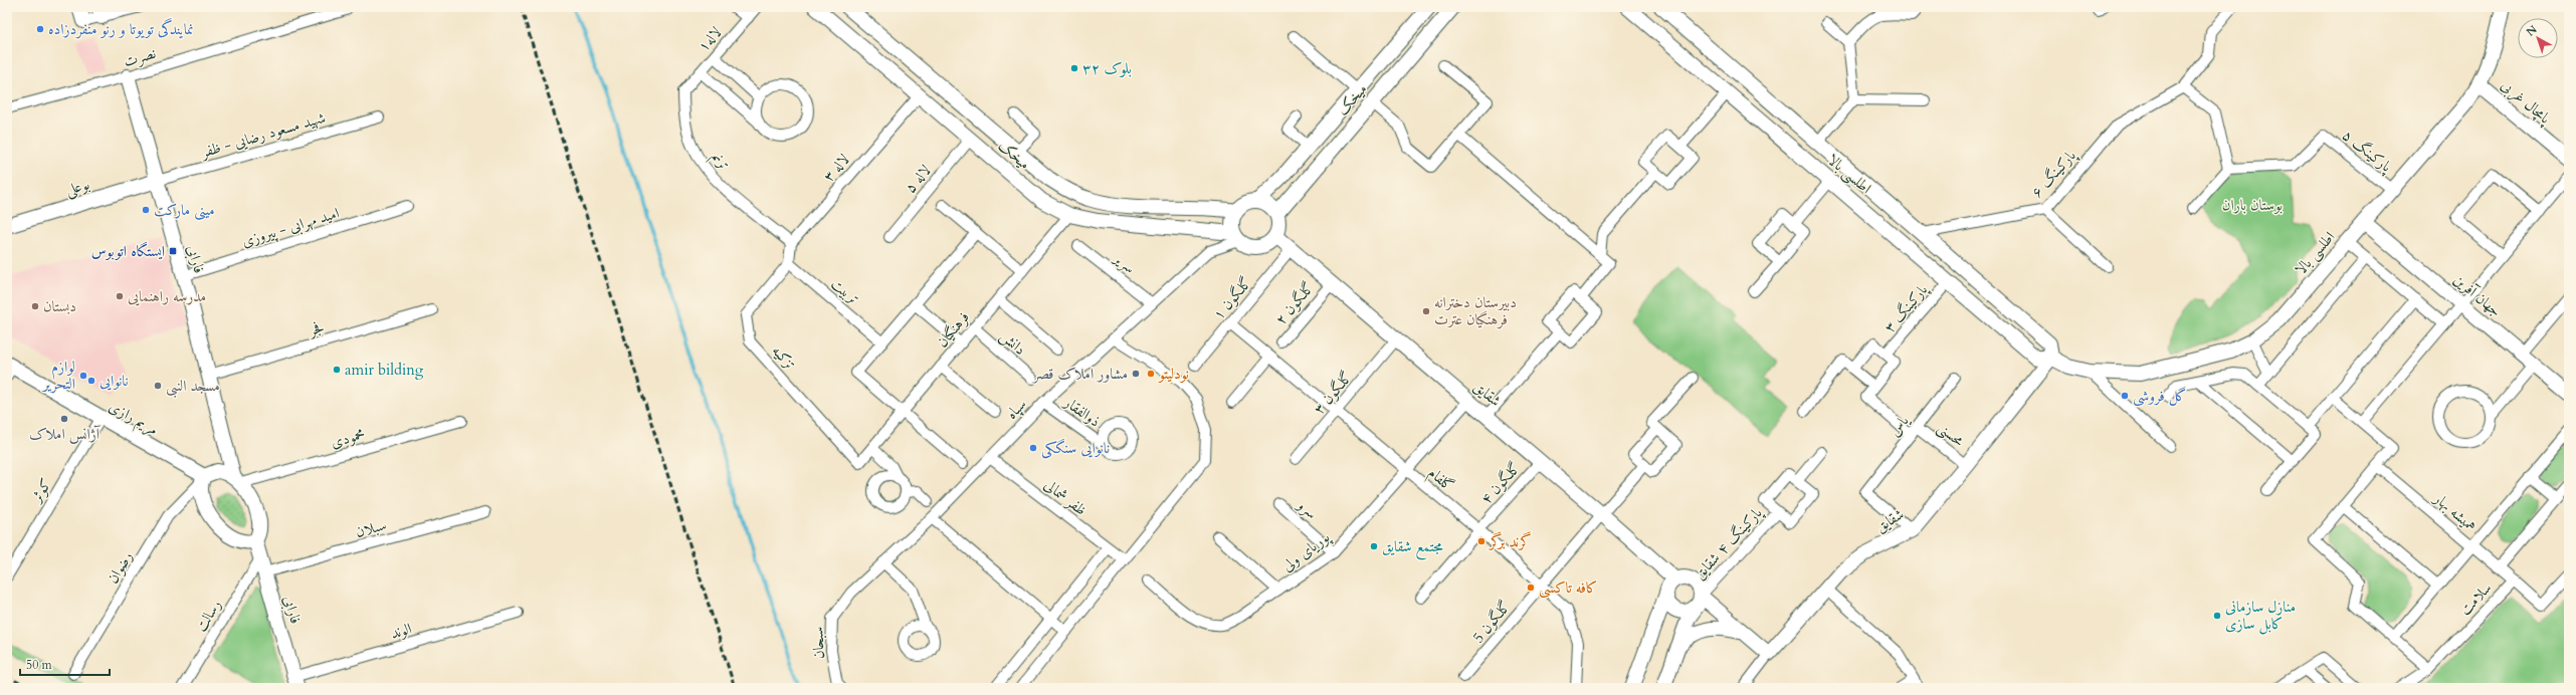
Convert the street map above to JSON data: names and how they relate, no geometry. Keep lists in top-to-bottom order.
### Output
{
  "streets": {
    "street": [
      "لاله۱",
      "نصرت",
      "میخک",
      "پامچال غربی",
      "شهید مسعود رضایی - ظفر",
      "پارکینگ ۵",
      "ترنم",
      "لاله ۳",
      "اطلسی بالا",
      "پارکینگ ۶",
      "لاله ۵",
      "بوعلی",
      "امید مهرابی - پیروزی",
      "فارابی",
      "سریر",
      "تربیت",
      "جهان آفرین",
      "گلگون ۱",
      "گلگون ۲",
      "پارکینگ ۳",
      "فجر",
      "فرهنگیان",
      "دانش",
      "تزکیه",
      "گلگون ۳",
      "شقایق",
      "سپاه",
      "ذوالفقار",
      "مریم رازی",
      "یاس",
      "محسنی",
      "محمودی",
      "گلفام",
      "گلگون ۴",
      "کوثر",
      "ظفر شمالی",
      "سرو",
      "همیشه بهار",
      "سبلان",
      "پارکینگ ۴ شقایق",
      "پوریای ولی",
      "رضوان",
      "سلامت",
      "رسالت",
      "گلگون 5",
      "الوند",
      "سبحان"
    ]
  },
  "crossings": [
    ["لاله۱", "ترنم"],
    ["نصرت", "فارابی"],
    ["میخک", "لاله ۳"],
    ["میخک", "لاله ۵"],
    ["میخک", "فرهنگیان"],
    ["میخک", "شقایق"],
    ["میخک", "سپاه"],
    ["پامچال غربی", "اطلسی بالا"],
    ["شهید مسعود رضایی - ظفر", "بوعلی"],
    ["شهید مسعود رضایی - ظفر", "فارابی"],
    ["پارکینگ ۵", "اطلسی بالا"],
    ["ترنم", "لاله ۳"],
    ["اطلسی بالا", "پارکینگ ۶"],
    ["اطلسی بالا", "جهان آفرین"],
    ["اطلسی بالا", "پارکینگ ۳"],
    ["اطلسی بالا", "شقایق"],
    ["بوعلی", "فارابی"],
    ["امید مهرابی - پیروزی", "فارابی"],
    ["فارابی", "فجر"],
    ["فارابی", "محمودی"],
    ["فارابی", "سبلان"],
    ["فارابی", "رسالت"],
    ["فارابی", "الوند"],
    ["سریر", "سپاه"],
    ["تربیت", "تزکیه"],
    ["گلگون ۱", "شقایق"],
    ["گلگون ۱", "گلفام"],
    ["گلگون ۲", "شقایق"],
    ["فرهنگیان", "دانش"],
    ["فرهنگیان", "تزکیه"],
    ["گلگون ۳", "گلفام"],
    ["شقایق", "سپاه"],
    ["شقایق", "یاس"],
    ["شقایق", "محسنی"],
    ["شقایق", "گلگون ۴"],
    ["شقایق", "پارکینگ ۴ شقایق"],
    ["شقایق", "پوریای ولی"],
    ["شقایق", "گلگون 5"],
    ["سپاه", "ذوالفقار"],
    ["سپاه", "ظفر شمالی"],
    ["سپاه", "سبحان"],
    ["مریم رازی", "کوثر"],
    ["مریم رازی", "رضوان"],
    ["یاس", "محسنی"],
    ["گلفام", "گلگون ۴"],
    ["گلفام", "پوریای ولی"],
    ["گلفام", "گلگون 5"],
    ["سرو", "پوریای ولی"],
    ["همیشه بهار", "سلامت"]
  ],
  "parks": ["بوستان باران"],
  "places": {
    "other": [
      "نمایندگی تویوتا و رنو منفردزاده",
      "بلوک ۳۲",
      "مینی مارکت",
      "مدرسه راهنمایی",
      "دبستان",
      "دبیرستان دخترانه فرهنگیان عترت",
      "amir bilding",
      "مشاور املاک قصر",
      "نودلیتو",
      "لوازم التحریر",
      "نانوایی",
      "مسجد النبی",
      "گل فروشی",
      "آژانس املاک",
      "نانوایی سنگکی",
      "گرند برگر",
      "مجتمع شقایق",
      "کافه تاکسی",
      "منازل سازمانی کابل سازی"
    ],
    "transit": ["ایستگاه اتوبوس"]
  },
  "scale_bar": "50 m",
  "north": "top left"
}
